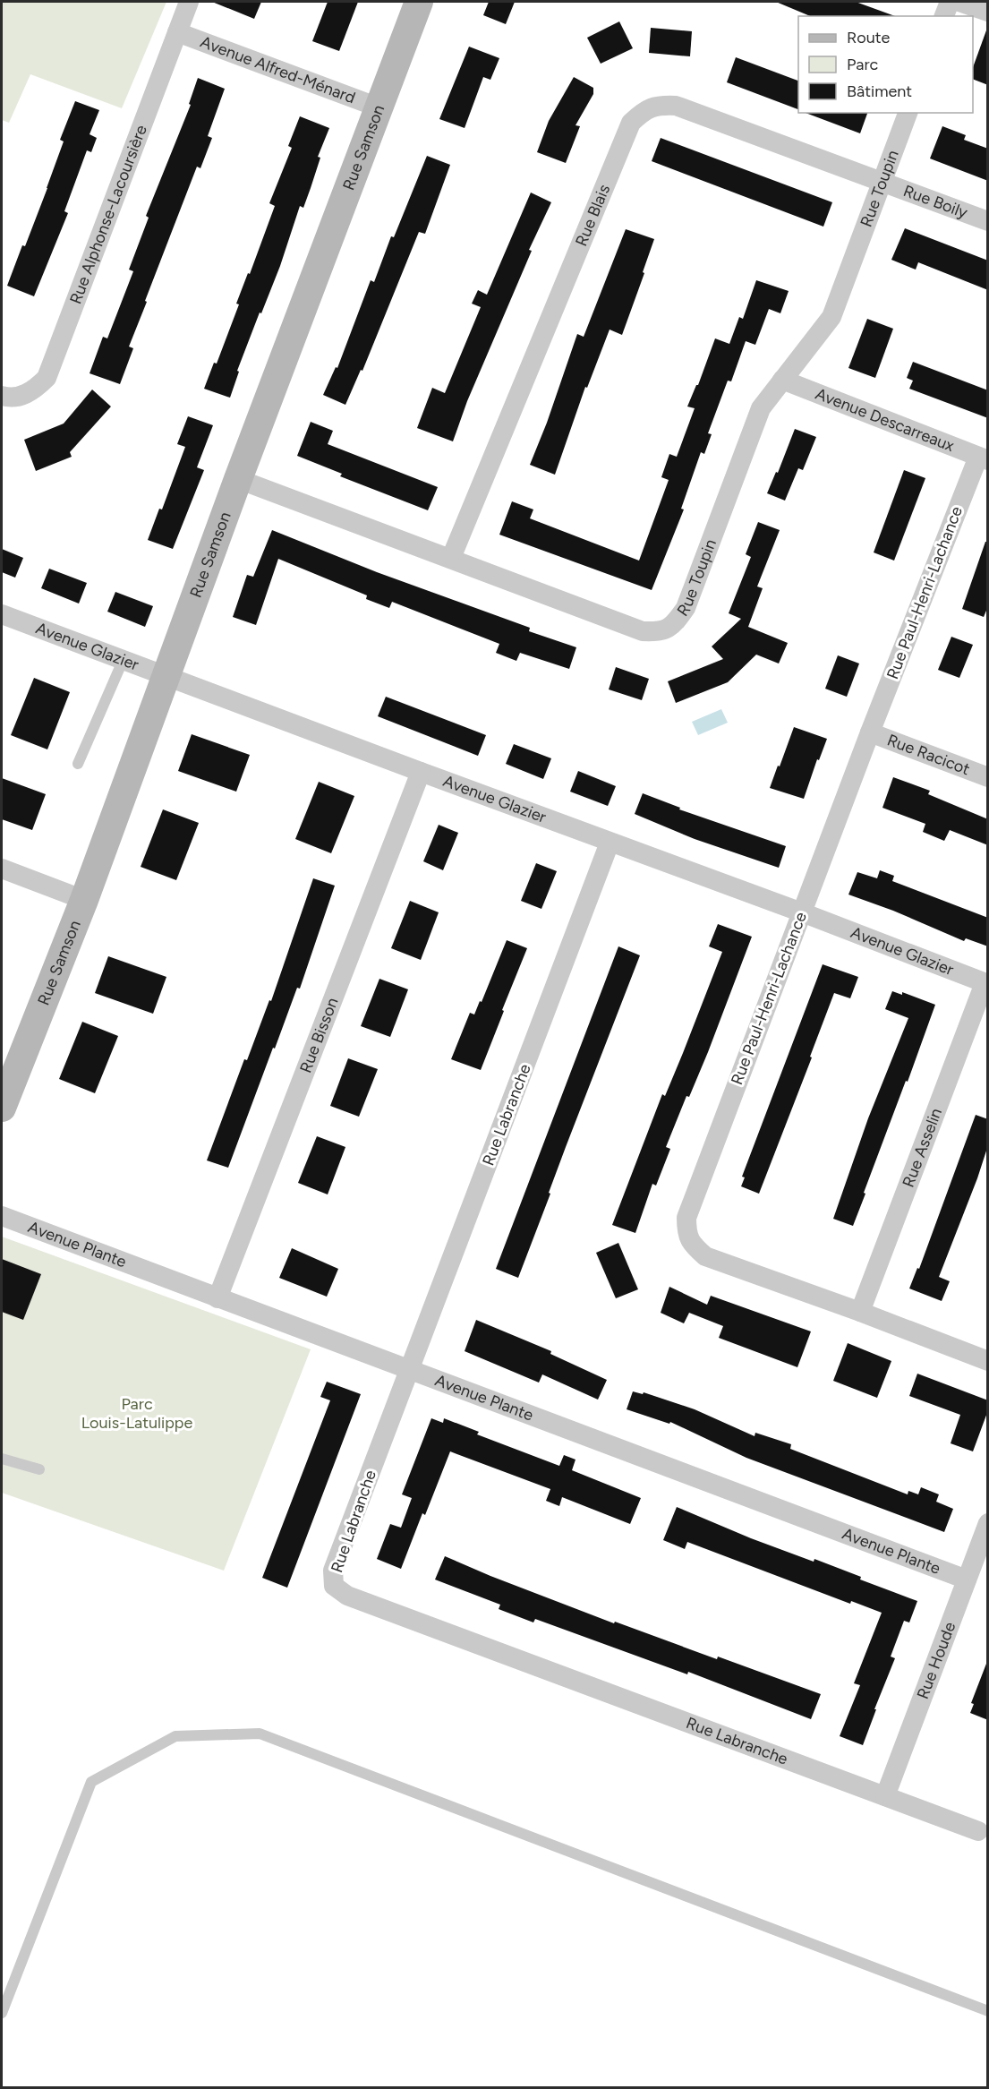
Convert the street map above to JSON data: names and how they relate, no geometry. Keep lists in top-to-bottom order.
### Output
{
  "streets": {
    "street": [
      "Avenue Alfred-Ménard",
      "Rue Samson",
      "Rue Toupin",
      "Rue Boily",
      "Rue Alphonse-Lacoursière",
      "Rue Blais",
      "Avenue Descarreaux",
      "Rue Paul-Henri-Lachance",
      "Avenue Glazier",
      "Rue Racicot",
      "Rue Bisson",
      "Rue Labranche",
      "Rue Asselin",
      "Avenue Plante",
      "Rue Houde"
    ]
  },
  "crossings": [
    ["Avenue Alfred-Ménard", "Rue Samson"],
    ["Avenue Alfred-Ménard", "Rue Alphonse-Lacoursière"],
    ["Rue Samson", "Rue Toupin"],
    ["Rue Samson", "Avenue Glazier"],
    ["Rue Toupin", "Rue Boily"],
    ["Rue Toupin", "Rue Blais"],
    ["Rue Toupin", "Avenue Descarreaux"],
    ["Rue Boily", "Rue Blais"],
    ["Avenue Descarreaux", "Rue Paul-Henri-Lachance"],
    ["Rue Paul-Henri-Lachance", "Avenue Glazier"],
    ["Rue Paul-Henri-Lachance", "Rue Racicot"],
    ["Rue Paul-Henri-Lachance", "Rue Asselin"],
    ["Avenue Glazier", "Rue Bisson"],
    ["Avenue Glazier", "Rue Labranche"],
    ["Avenue Glazier", "Rue Asselin"],
    ["Rue Bisson", "Avenue Plante"],
    ["Rue Labranche", "Avenue Plante"],
    ["Rue Labranche", "Rue Houde"],
    ["Avenue Plante", "Rue Houde"]
  ],
  "parks": ["Parc Louis-Latulippe"],
  "legend": ["Route", "Parc", "Bâtiment"]
}
